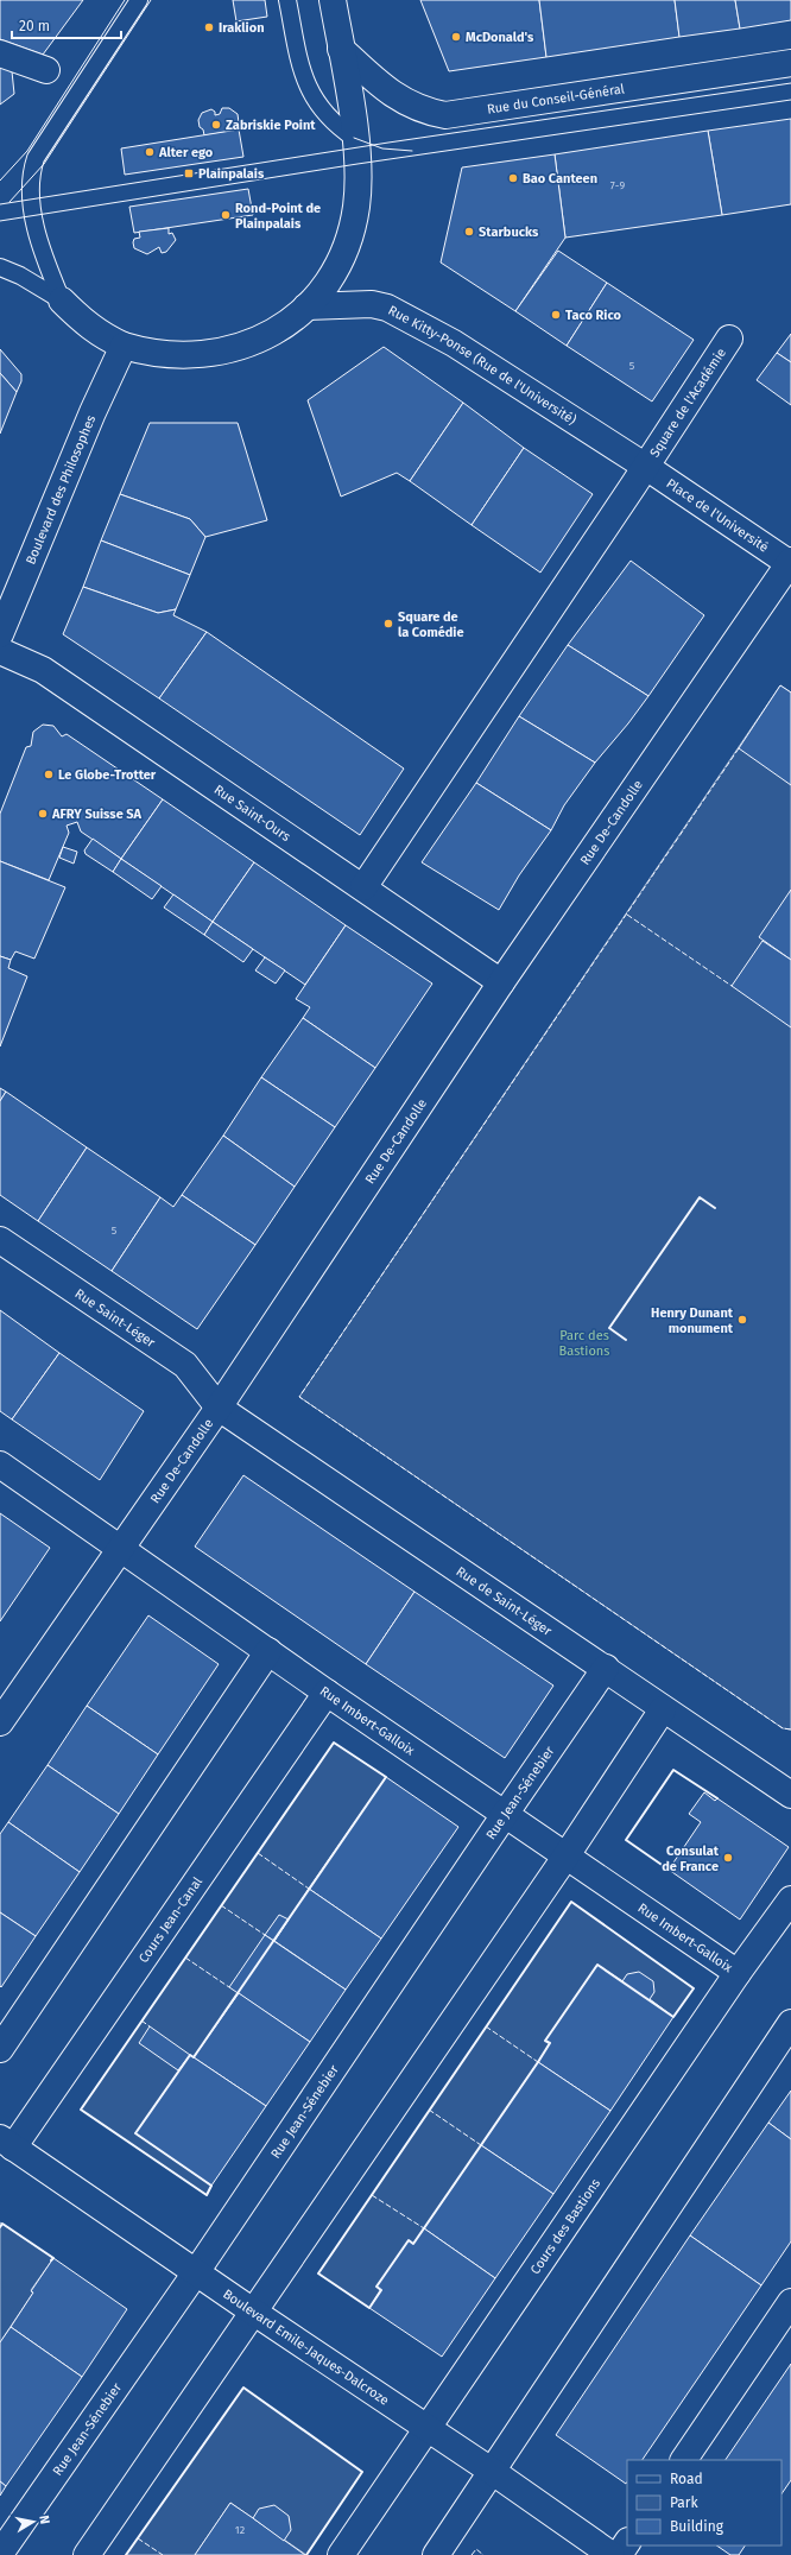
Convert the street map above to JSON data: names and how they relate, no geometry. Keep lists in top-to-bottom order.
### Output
{
  "streets": {
    "street": [
      "Rue du Conseil-Général",
      "Rue Kitty-Ponse (Rue de l'Université)",
      "Square de l'Académie",
      "Boulevard des Philosophes",
      "Place de l'Université",
      "Rue Saint-Ours",
      "Rue De-Candolle",
      "Rue Saint-Léger",
      "Rue de Saint-Léger",
      "Rue Imbert-Galloix",
      "Rue Jean-Sénebier",
      "Cours Jean-Canal",
      "Cours des Bastions",
      "Boulevard Emile-Jaques-Dalcroze"
    ]
  },
  "crossings": [
    ["Rue Kitty-Ponse (Rue de l'Université)", "Square de l'Académie"],
    ["Rue Kitty-Ponse (Rue de l'Université)", "Place de l'Université"],
    ["Square de l'Académie", "Place de l'Université"],
    ["Place de l'Université", "Rue De-Candolle"],
    ["Rue Saint-Ours", "Rue De-Candolle"],
    ["Rue De-Candolle", "Rue Saint-Léger"],
    ["Rue De-Candolle", "Rue de Saint-Léger"],
    ["Rue De-Candolle", "Rue Imbert-Galloix"],
    ["Rue Saint-Léger", "Rue de Saint-Léger"],
    ["Rue de Saint-Léger", "Rue Jean-Sénebier"],
    ["Rue Imbert-Galloix", "Rue Jean-Sénebier"],
    ["Rue Imbert-Galloix", "Cours Jean-Canal"],
    ["Rue Imbert-Galloix", "Cours des Bastions"],
    ["Rue Jean-Sénebier", "Boulevard Emile-Jaques-Dalcroze"],
    ["Cours Jean-Canal", "Boulevard Emile-Jaques-Dalcroze"],
    ["Cours des Bastions", "Boulevard Emile-Jaques-Dalcroze"]
  ],
  "parks": ["Parc des Bastions"],
  "places": {
    "other": [
      "Iraklion",
      "McDonald's",
      "Zabriskie Point",
      "Alter ego",
      "Bao Canteen",
      "Rond-Point de Plainpalais",
      "Starbucks",
      "Taco Rico",
      "Square de la Comédie",
      "Le Globe-Trotter",
      "AFRY Suisse SA",
      "Henry Dunant monument",
      "Consulat de France"
    ],
    "transit": ["Plainpalais"]
  },
  "house_numbers": [
    "7-9",
    "5",
    "5",
    "12"
  ],
  "legend": ["Road", "Park", "Building"],
  "scale_bar": "20 m",
  "north": "right"
}
